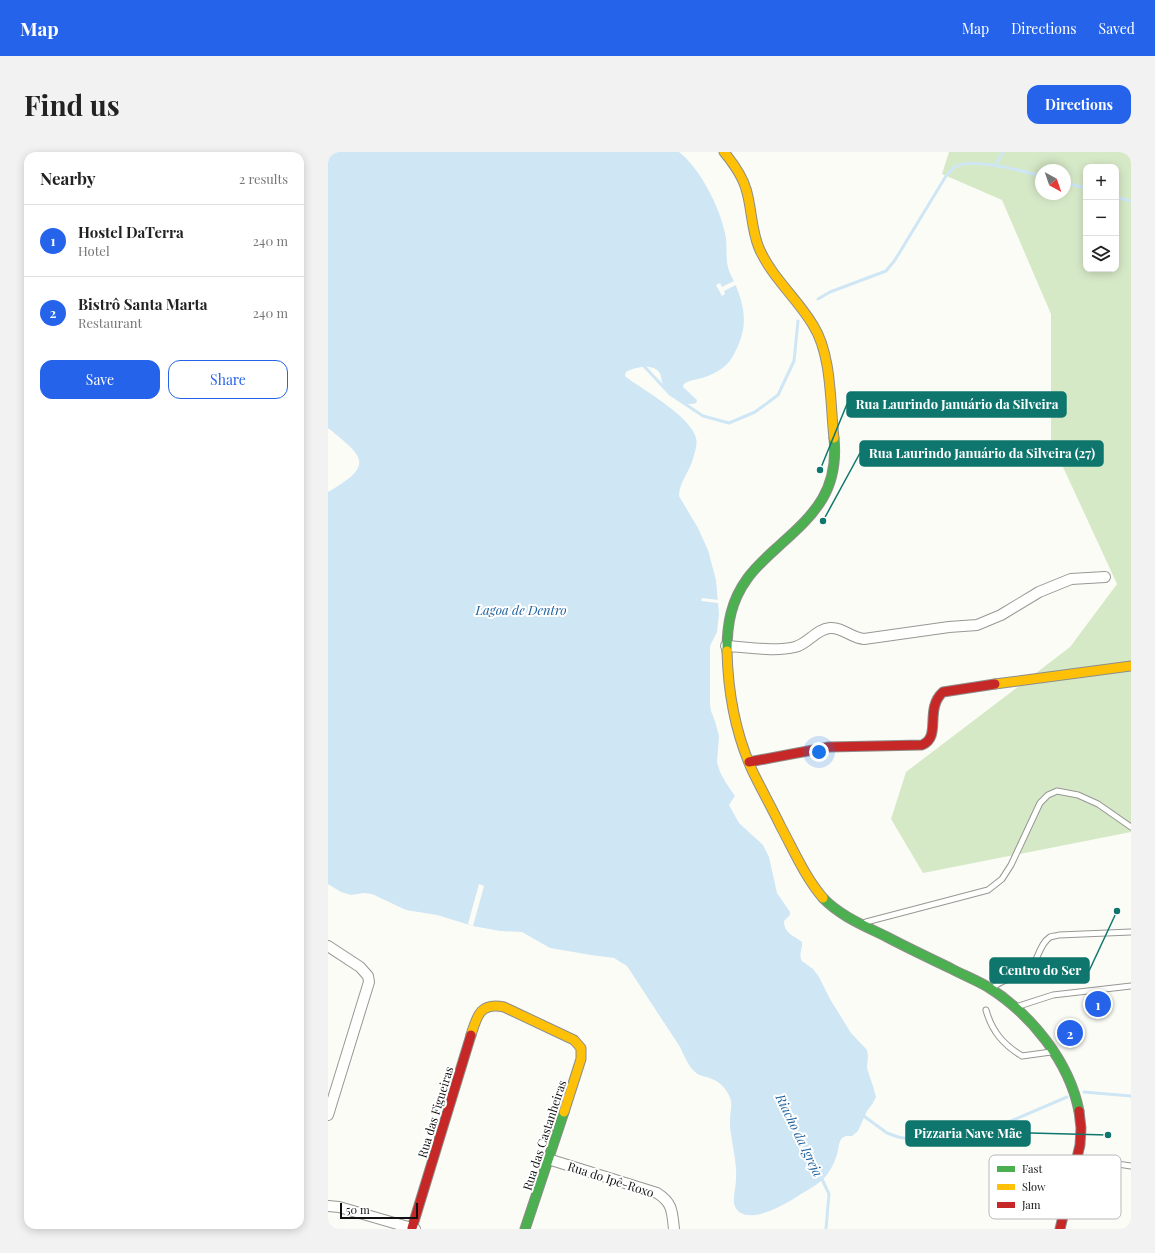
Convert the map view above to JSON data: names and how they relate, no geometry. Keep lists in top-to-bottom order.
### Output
{
  "streets": {
    "main road": ["Rua das Figueiras", "Rua das Castanheiras"],
    "street": ["Rua do Ipê-Roxo"]
  },
  "crossings": [
    ["Rua das Figueiras", "Rua das Castanheiras"],
    ["Rua das Castanheiras", "Rua do Ipê-Roxo"]
  ],
  "water": ["Lagoa de Dentro", "Riacho da Igreja"],
  "places": [
    "Rua Laurindo Januário da Silveira",
    "Rua Laurindo Januário da Silveira (27)",
    "Centro do Ser",
    "Pizzaria Nave Mãe"
  ],
  "legend": ["Fast", "Slow", "Jam"],
  "scale_bar": "50 m",
  "north": "bottom right",
  "page": {
    "header": "Map",
    "nav": ["Map", "Directions", "Saved"],
    "buttons": [
      "Directions",
      ["Save", "Share"]
    ],
    "title": "Find us",
    "heading": ["Nearby", "2 results"],
    "map_buttons": ["+", "−"],
    "list": [
      {
        "mark": "1",
        "name": "Hostel DaTerra",
        "note": "Hotel",
        "value": "240 m"
      },
      {
        "mark": "2",
        "name": "Bistrô Santa Marta",
        "note": "Restaurant",
        "value": "240 m"
      }
    ],
    "pins": ["1", "2"],
    "scale": "50 m"
  }
}
